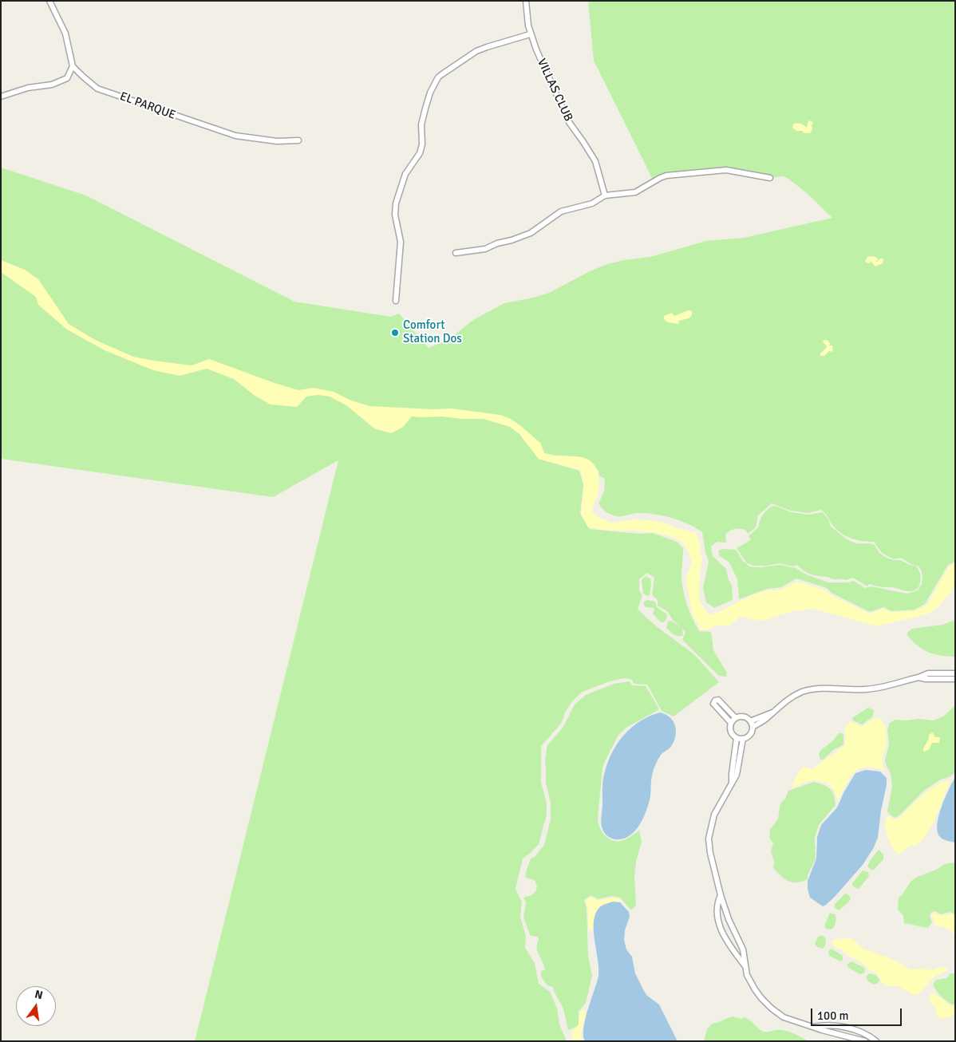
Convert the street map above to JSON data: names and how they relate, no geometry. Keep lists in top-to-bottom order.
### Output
{
  "streets": {
    "street": ["VILLAS CLUB", "EL PARQUE"]
  },
  "places": ["Comfort Station Dos"],
  "scale_bar": "100 m",
  "north": "top"
}
